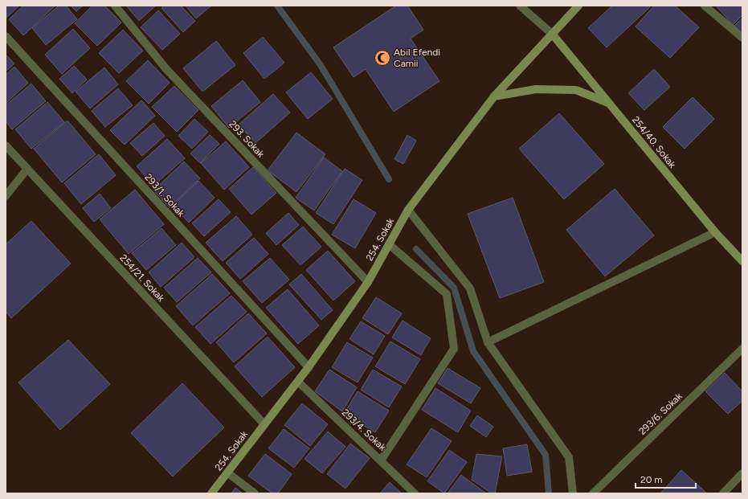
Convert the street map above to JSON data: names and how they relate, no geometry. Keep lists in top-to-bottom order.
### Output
{
  "streets": {
    "street": [
      "293. Sokak",
      "254/40. Sokak",
      "293/1. Sokak",
      "254. Sokak",
      "254/21. Sokak",
      "293/6. Sokak",
      "293/4. Sokak"
    ]
  },
  "crossings": [
    ["293. Sokak", "254. Sokak"],
    ["254/40. Sokak", "254. Sokak"],
    ["293/1. Sokak", "254. Sokak"],
    ["254. Sokak", "254/21. Sokak"],
    ["254. Sokak", "293/4. Sokak"]
  ],
  "places": {
    "mosque": ["Abil Efendi Camii"]
  },
  "scale_bar": "20 m"
}
